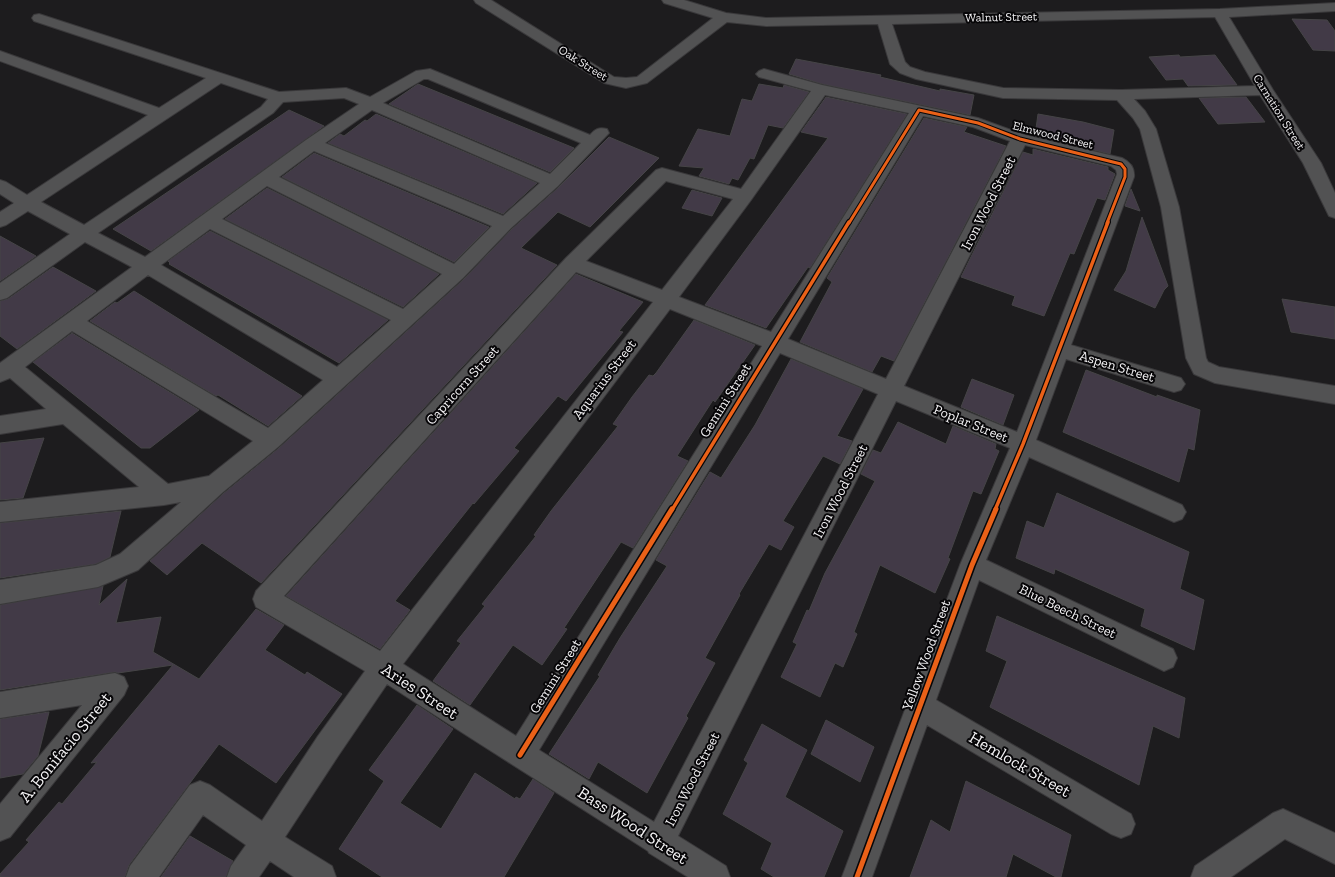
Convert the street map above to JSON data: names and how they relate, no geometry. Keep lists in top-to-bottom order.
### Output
{
  "streets": {
    "street": [
      "Walnut Street",
      "Oak Street",
      "Carnation Street",
      "Elmwood Street",
      "Iron Wood Street",
      "Aspen Street",
      "Aquarius Street",
      "Capricorn Street",
      "Gemini Street",
      "Poplar Street",
      "Blue Beech Street",
      "Yellow Wood Street",
      "Aries Street",
      "A. Bonifacio Street",
      "Hemlock Street",
      "Bass Wood Street"
    ]
  },
  "crossings": [
    ["Walnut Street", "Oak Street"],
    ["Walnut Street", "Carnation Street"],
    ["Elmwood Street", "Iron Wood Street"],
    ["Elmwood Street", "Gemini Street"],
    ["Elmwood Street", "Yellow Wood Street"],
    ["Iron Wood Street", "Poplar Street"],
    ["Iron Wood Street", "Bass Wood Street"],
    ["Aspen Street", "Yellow Wood Street"],
    ["Aquarius Street", "Capricorn Street"],
    ["Aquarius Street", "Poplar Street"],
    ["Aquarius Street", "Aries Street"],
    ["Capricorn Street", "Poplar Street"],
    ["Capricorn Street", "Aries Street"],
    ["Gemini Street", "Poplar Street"],
    ["Gemini Street", "Aries Street"],
    ["Poplar Street", "Yellow Wood Street"],
    ["Blue Beech Street", "Yellow Wood Street"],
    ["Yellow Wood Street", "Hemlock Street"],
    ["Aries Street", "Bass Wood Street"]
  ]
}
